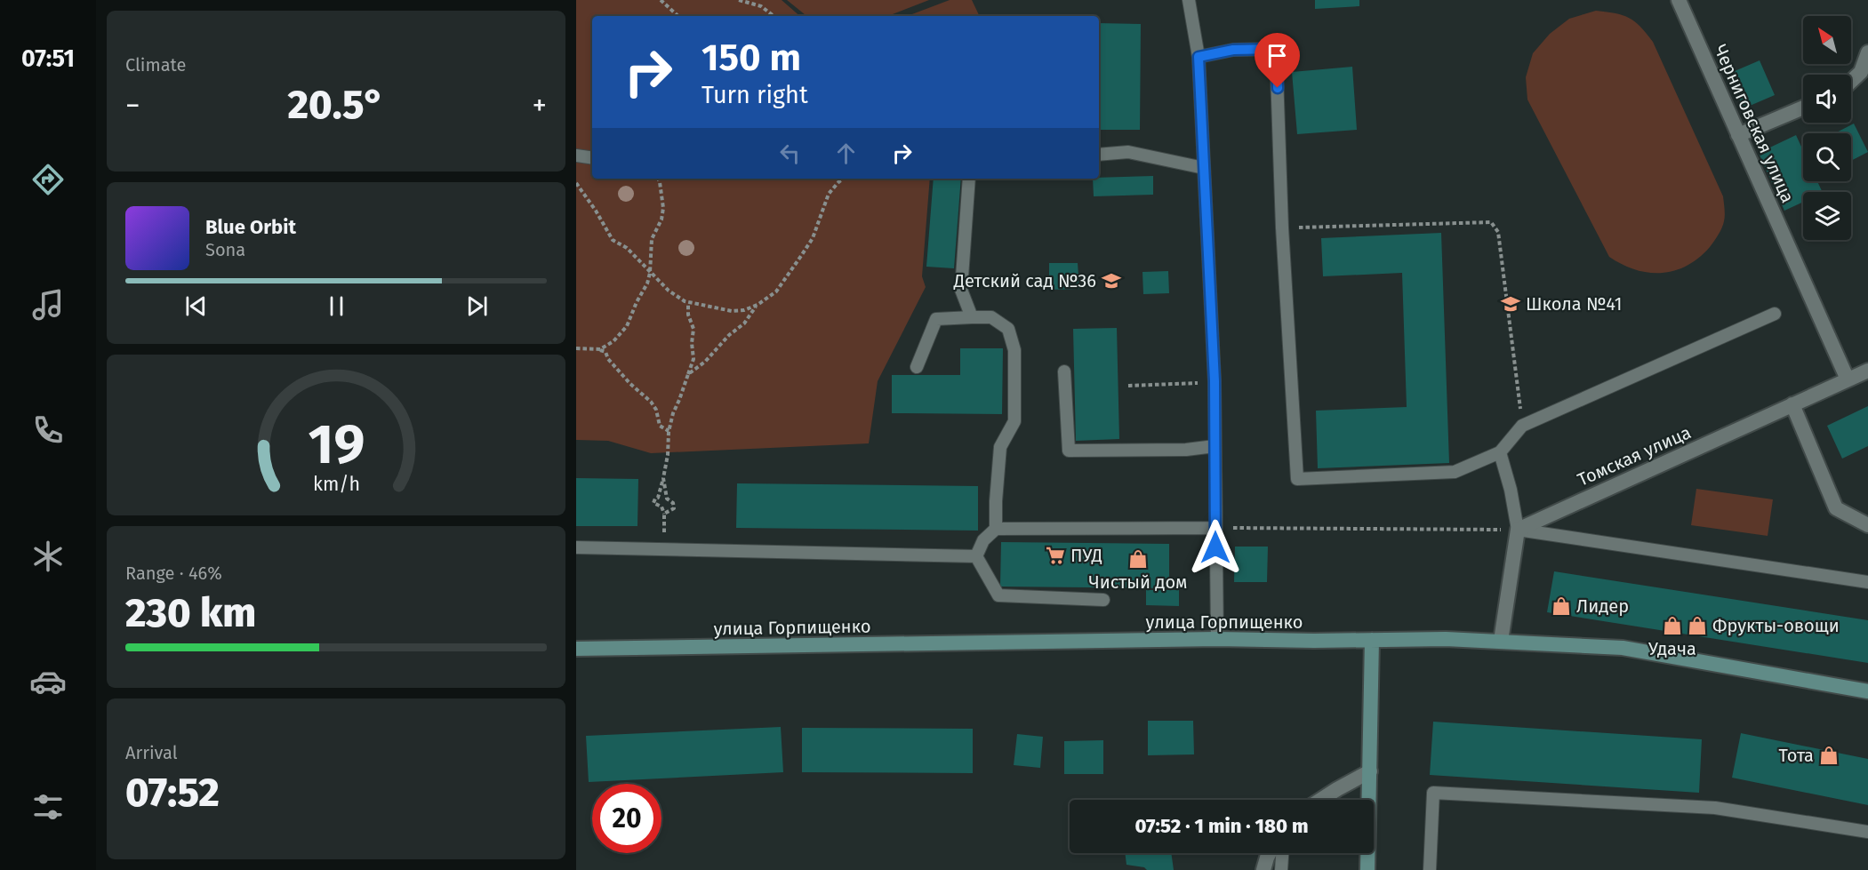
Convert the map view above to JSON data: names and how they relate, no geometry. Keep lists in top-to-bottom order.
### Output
{
  "streets": {
    "main road": ["улица Горпищенко"],
    "street": ["Черниговская улица", "Томская улица"]
  },
  "crossings": [
    ["Черниговская улица", "Томская улица"]
  ],
  "places": {
    "school or university": ["Детский сад №36", "Школа №41"],
    "supermarket": ["ПУД"],
    "shop": [
      "Чистый дом",
      "Лидер",
      "Удача",
      "Фрукты-овощи",
      "Тота"
    ]
  },
  "north": "top left",
  "page": {
    "tabs": "07:51",
    "tile": [
      "Climate",
      ["Range · 46%", "230 km"],
      ["Arrival", "07:52"]
    ],
    "turn": ["150 m", "Turn right"],
    "heat": ["−", "20.5°", "+"],
    "song": ["Blue Orbit", "Sona"],
    "limit": "20",
    "trip": "07:52 · 1 min · 180 m",
    "gauge": ["19", "km/h"]
  }
}
